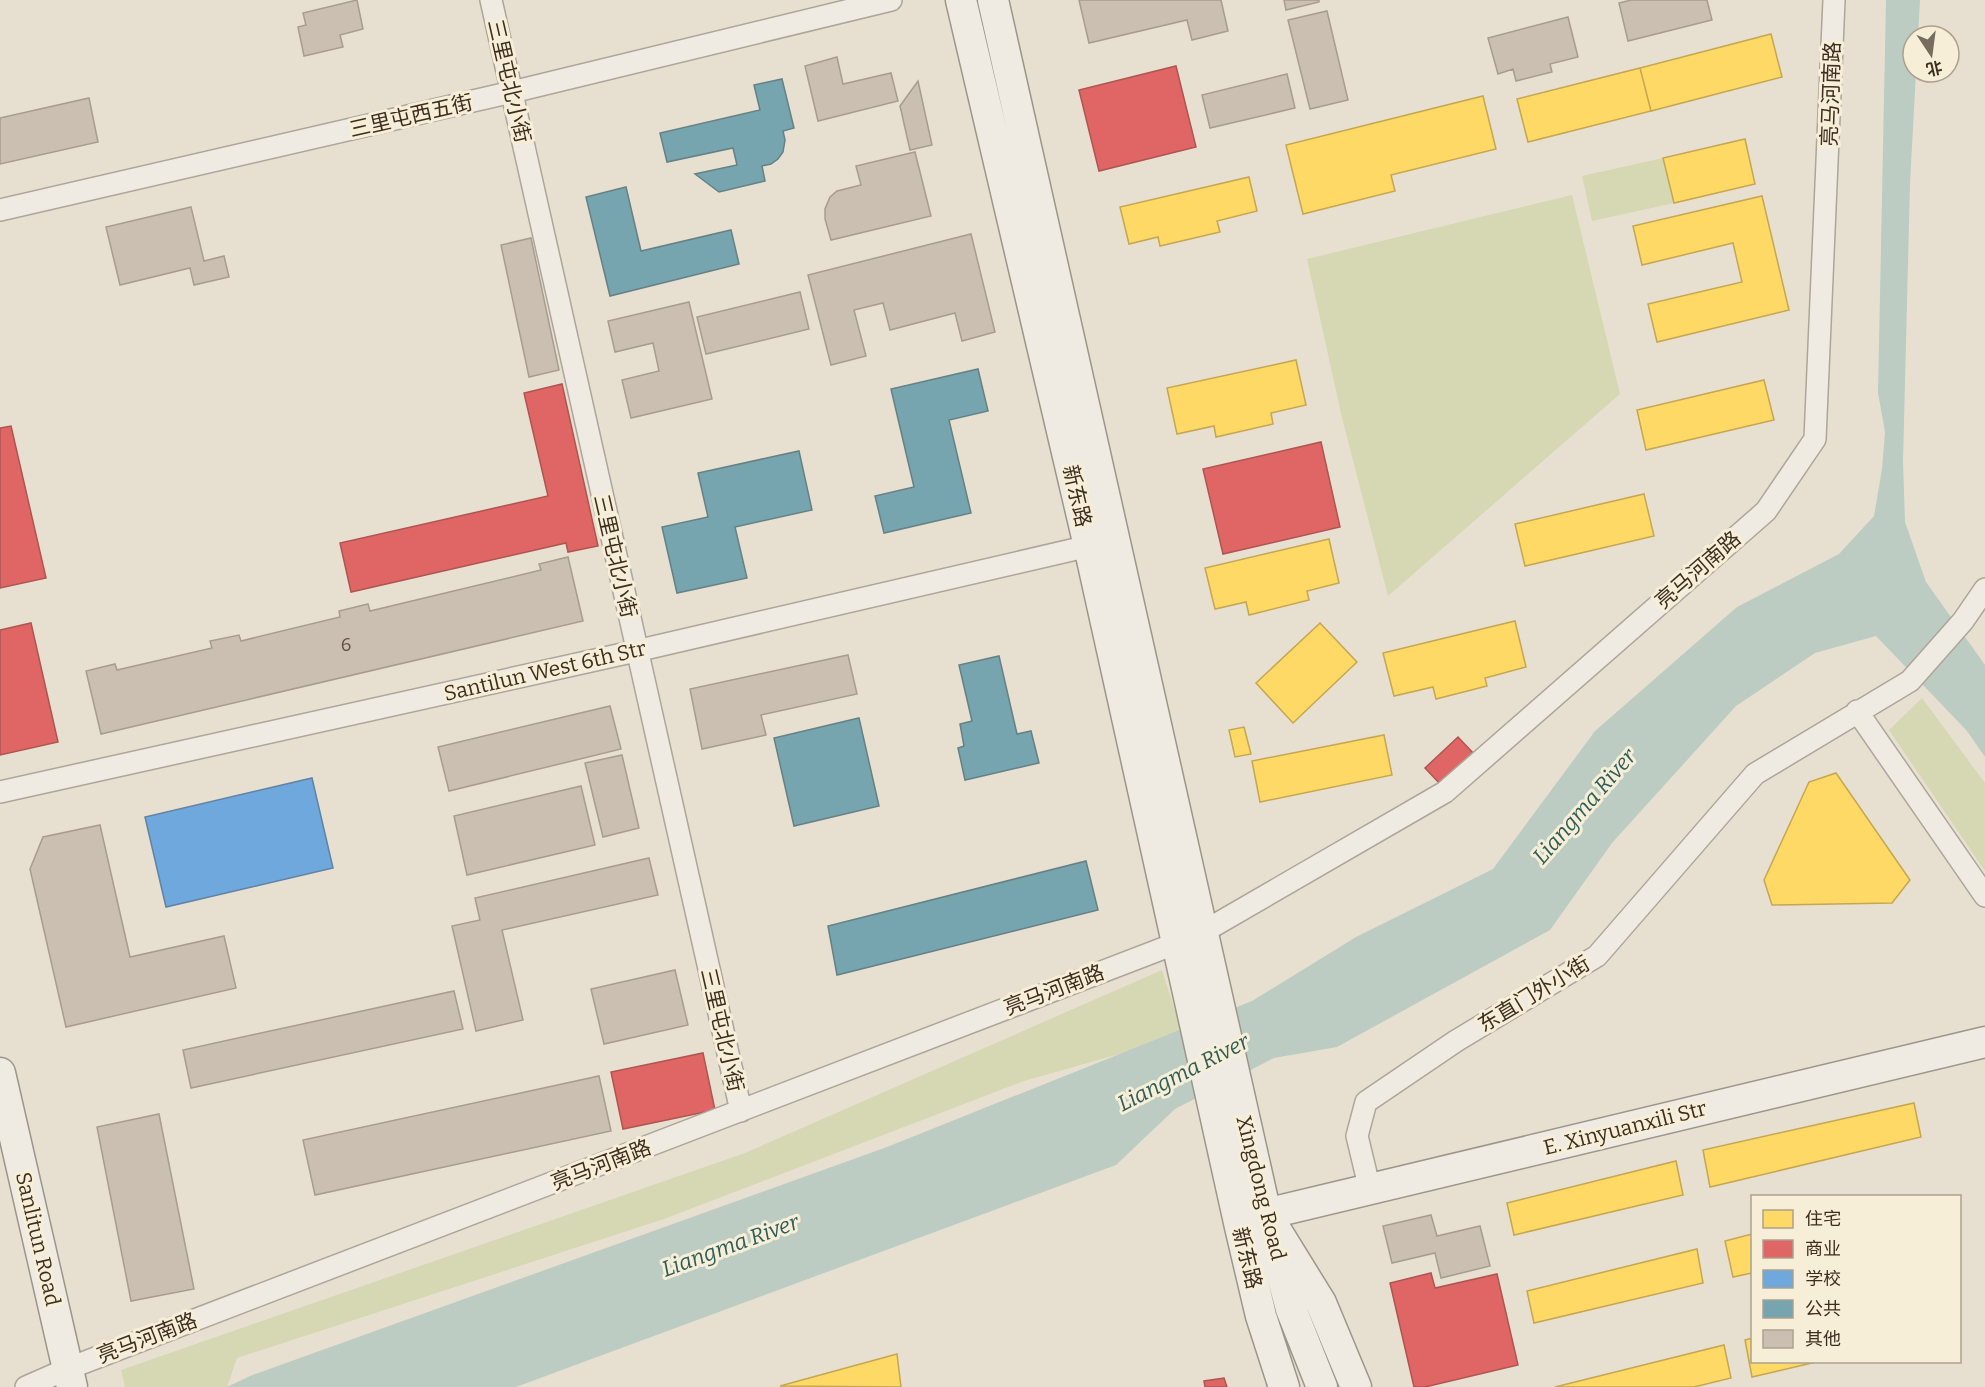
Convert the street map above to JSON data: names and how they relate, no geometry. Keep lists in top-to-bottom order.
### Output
{
  "streets": {
    "main road": [
      "新东路",
      "E. Xinyuanxili Str",
      "Xingdong Road",
      "Sanlitun Road"
    ],
    "street": [
      "三里屯北小街",
      "亮马河南路",
      "三里屯西五街",
      "Santilun West 6th Str",
      "东直门外小街"
    ]
  },
  "crossings": [
    ["三里屯北小街", "亮马河南路"],
    ["三里屯北小街", "三里屯西五街"],
    ["三里屯北小街", "Santilun West 6th Str"],
    ["亮马河南路", "新东路"],
    ["亮马河南路", "Sanlitun Road"],
    ["新东路", "Santilun West 6th Str"],
    ["新东路", "Xingdong Road"],
    ["东直门外小街", "E. Xinyuanxili Str"],
    ["E. Xinyuanxili Str", "Xingdong Road"]
  ],
  "water": ["Liangma River"],
  "house_numbers": ["6"],
  "legend": [
    "住宅",
    "商业",
    "学校",
    "公共",
    "其他"
  ],
  "north": "bottom"
}
